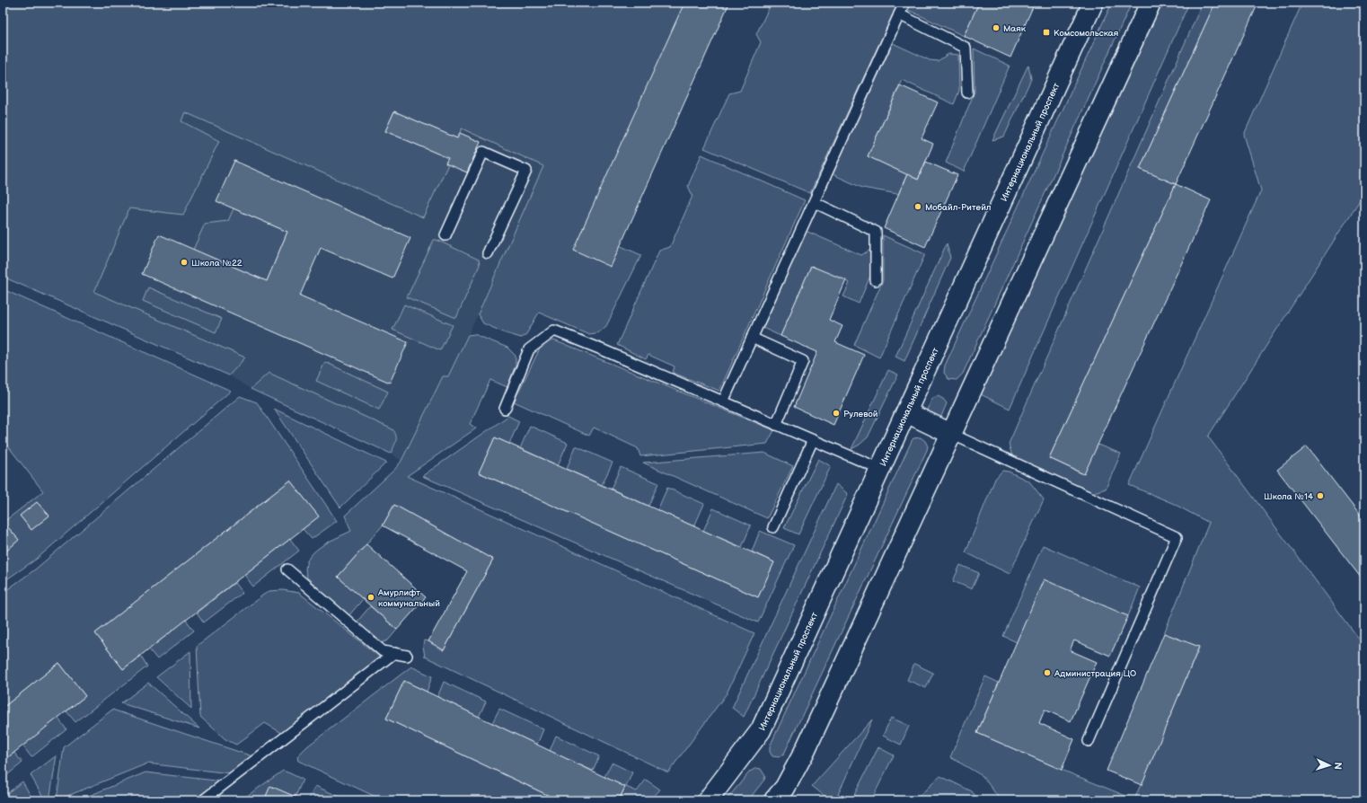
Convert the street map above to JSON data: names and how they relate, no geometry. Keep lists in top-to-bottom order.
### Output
{
  "streets": {
    "main road": ["Интернациональный проспект"]
  },
  "places": {
    "other": [
      "Маяк",
      "Мобайл-Ритейл",
      "Школа №22",
      "Рулевой",
      "Школа №14",
      "Амурлифт коммунальный",
      "Администрация ЦО"
    ],
    "transit": ["Комсомольская"]
  },
  "north": "right"
}
